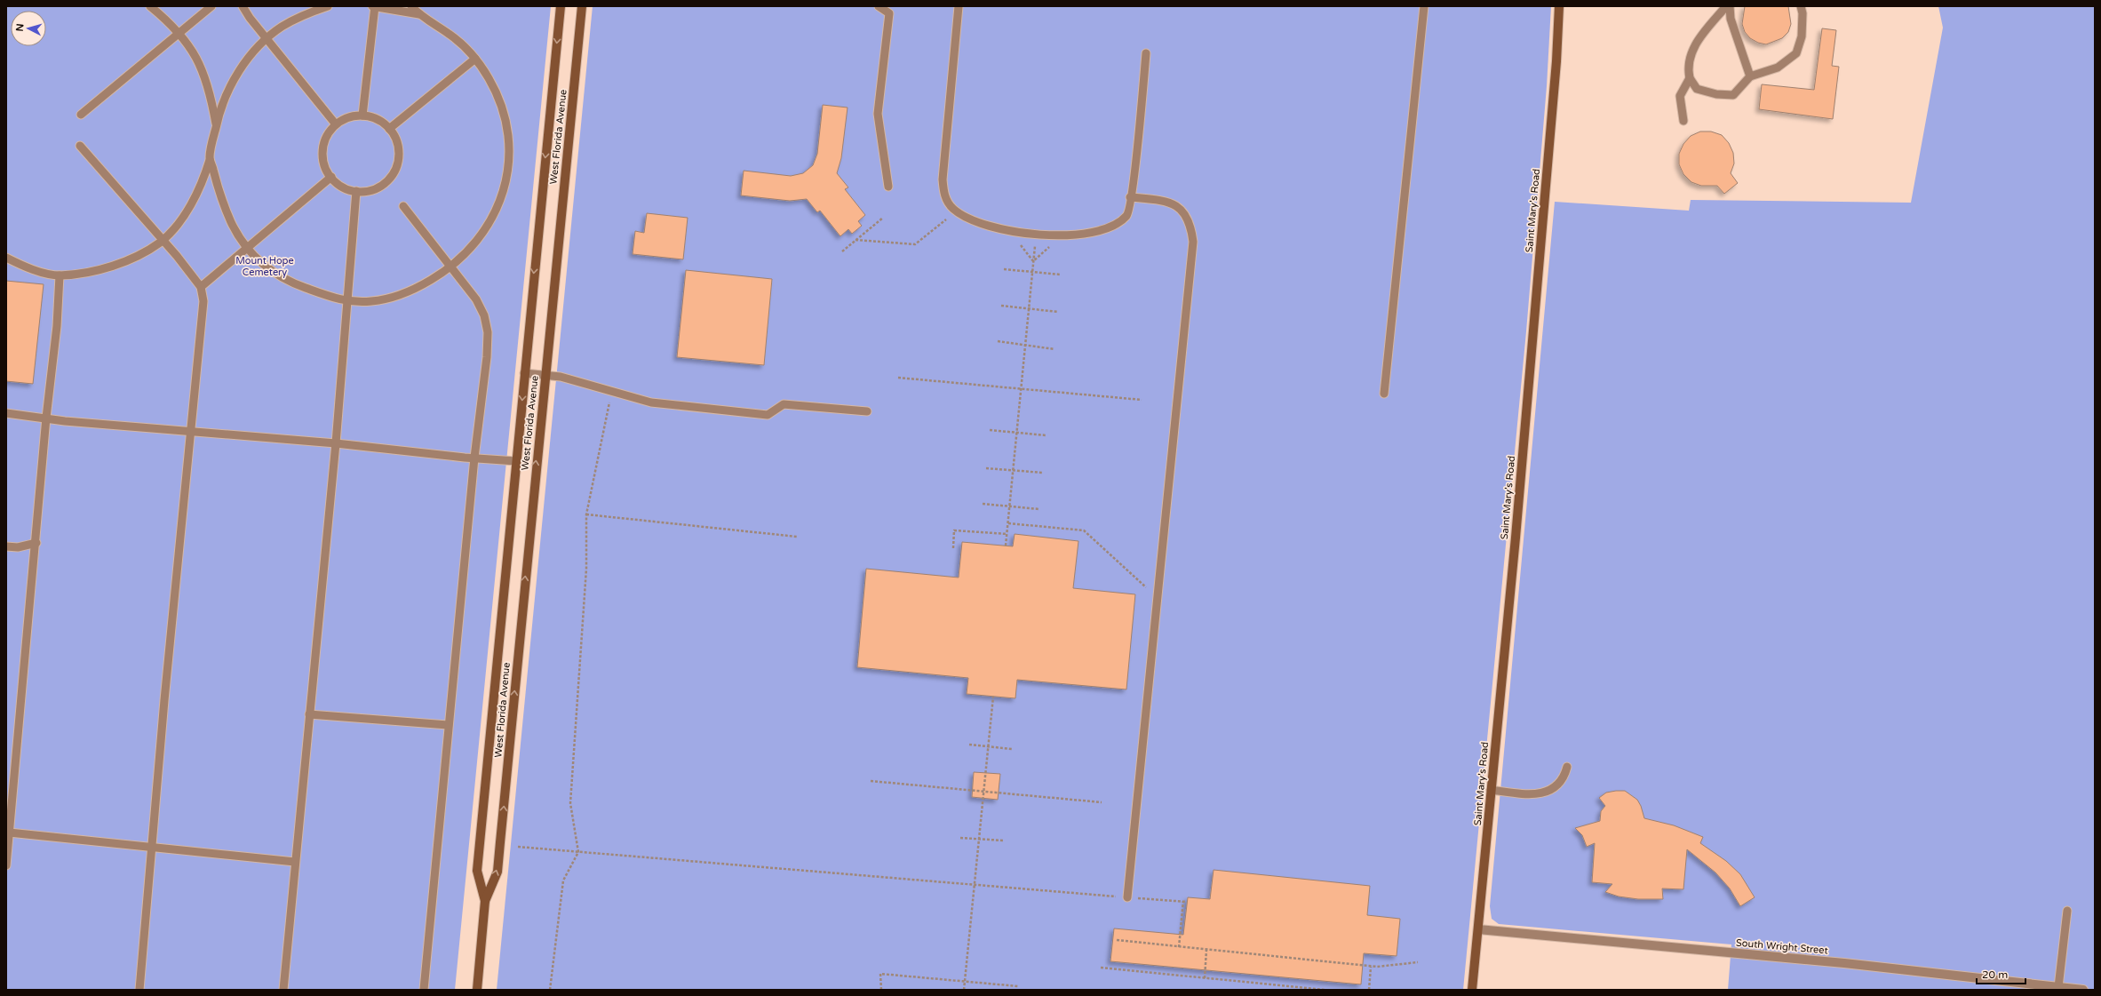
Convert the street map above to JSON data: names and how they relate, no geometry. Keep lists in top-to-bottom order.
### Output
{
  "streets": {
    "main road": ["West Florida Avenue", "Saint Mary's Road"],
    "street": ["South Wright Street"]
  },
  "crossings": [
    ["Saint Mary's Road", "South Wright Street"]
  ],
  "parks": ["Mount Hope Cemetery"],
  "scale_bar": "20 m",
  "north": "left"
}
